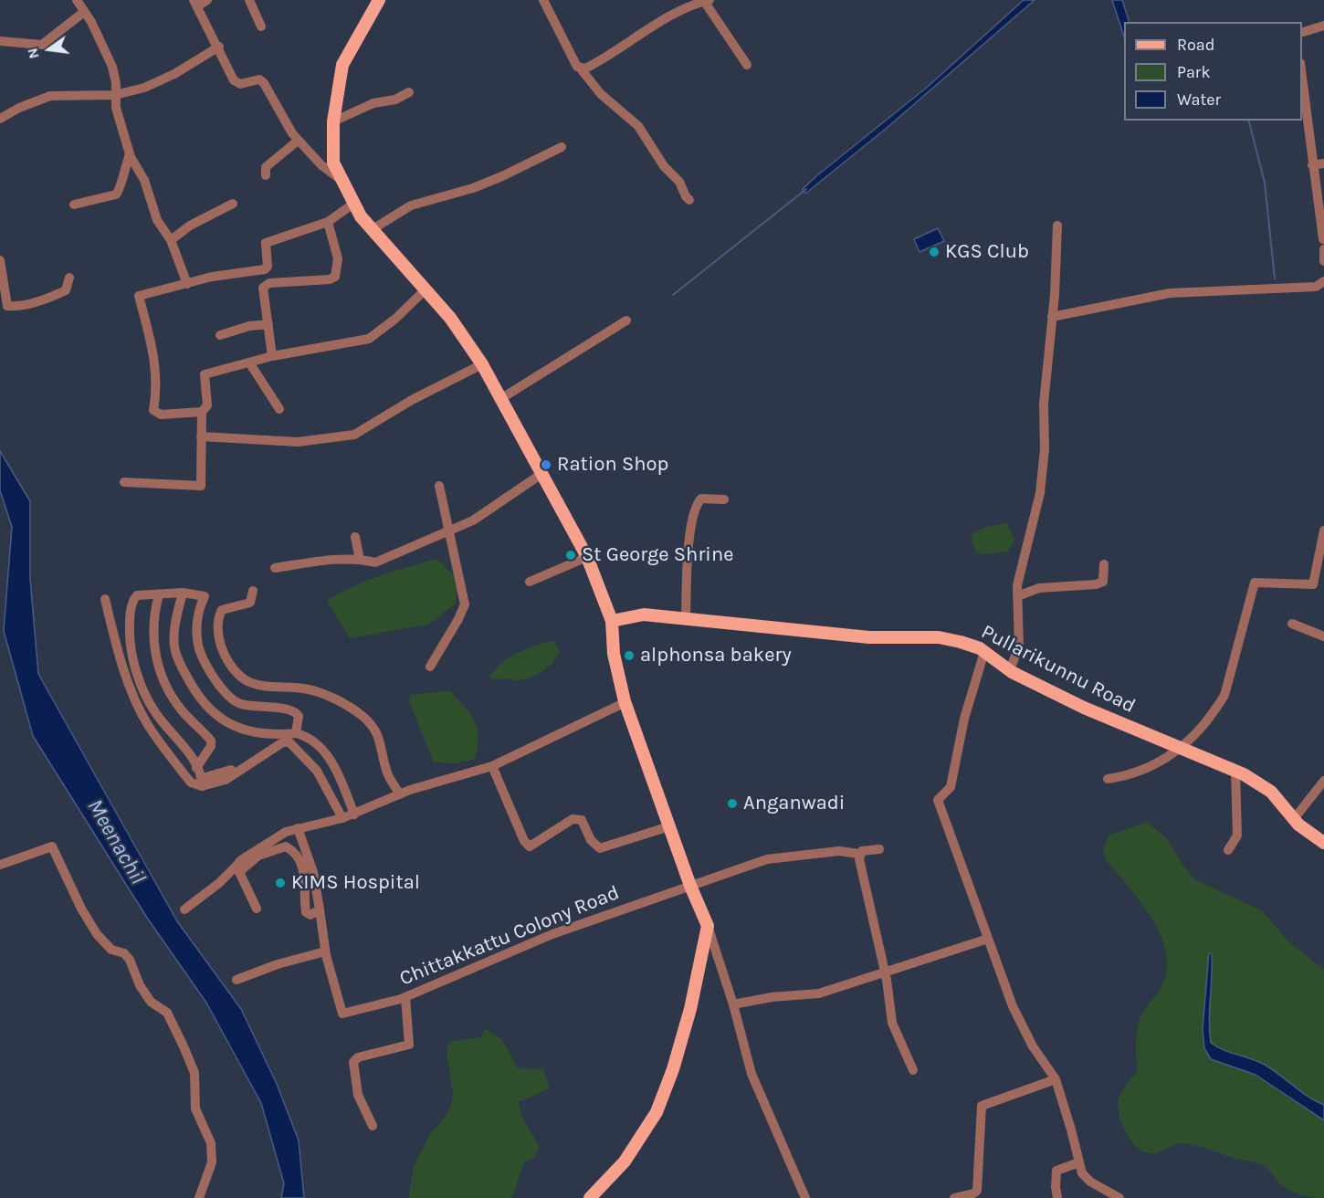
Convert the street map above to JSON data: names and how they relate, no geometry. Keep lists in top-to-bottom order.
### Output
{
  "streets": {
    "main road": ["Pullarikunnu Road"],
    "street": ["Chittakkattu Colony Road"]
  },
  "water": ["Meenachil"],
  "places": [
    "KGS Club",
    "Ration Shop",
    "St George Shrine",
    "alphonsa bakery",
    "Anganwadi",
    "KIMS Hospital"
  ],
  "legend": ["Road", "Park", "Water"],
  "north": "left"
}
